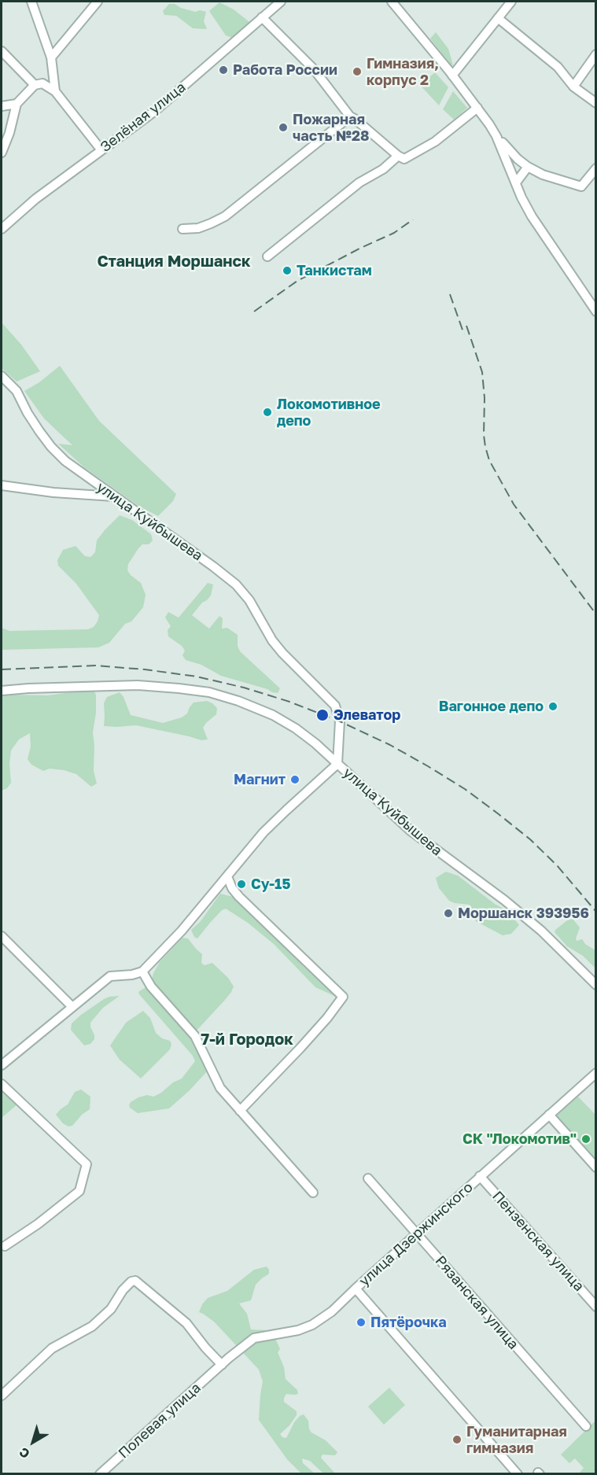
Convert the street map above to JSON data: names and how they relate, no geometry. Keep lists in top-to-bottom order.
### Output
{
  "streets": {
    "street": [
      "Зелёная улица",
      "улица Куйбышева",
      "улица Дзержинского",
      "Пензенская улица",
      "Рязанская улица",
      "Полевая улица"
    ]
  },
  "crossings": [
    ["улица Дзержинского", "Пензенская улица"],
    ["улица Дзержинского", "Рязанская улица"],
    ["улица Дзержинского", "Полевая улица"]
  ],
  "districts": ["Станция Моршанск", "7-й Городок"],
  "places": [
    "Работа России",
    "Гимназия, корпус 2",
    "Пожарная часть №28",
    "Танкистам",
    "Локомотивное депо",
    "Вагонное депо",
    "Элеватор",
    "Магнит",
    "Су-15",
    "Моршанск 393956",
    "СК \"Локомотив\"",
    "Пятёрочка",
    "Гуманитарная гимназия"
  ],
  "north": "bottom left"
}
